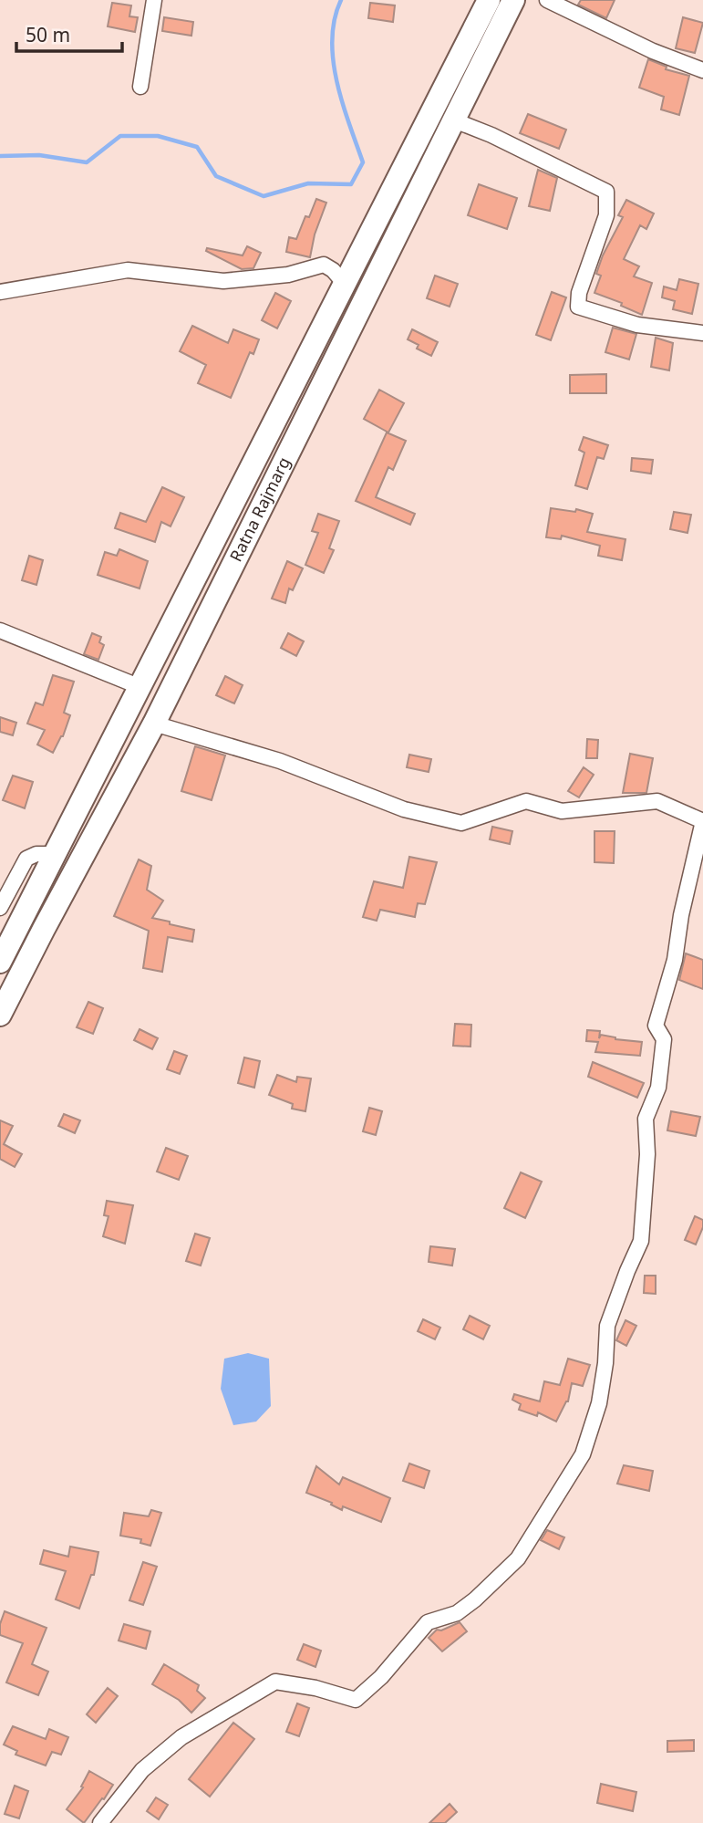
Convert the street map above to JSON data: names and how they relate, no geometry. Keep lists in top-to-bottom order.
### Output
{
  "streets": {
    "main road": ["Ratna Rajmarg"]
  },
  "scale_bar": "50 m"
}
